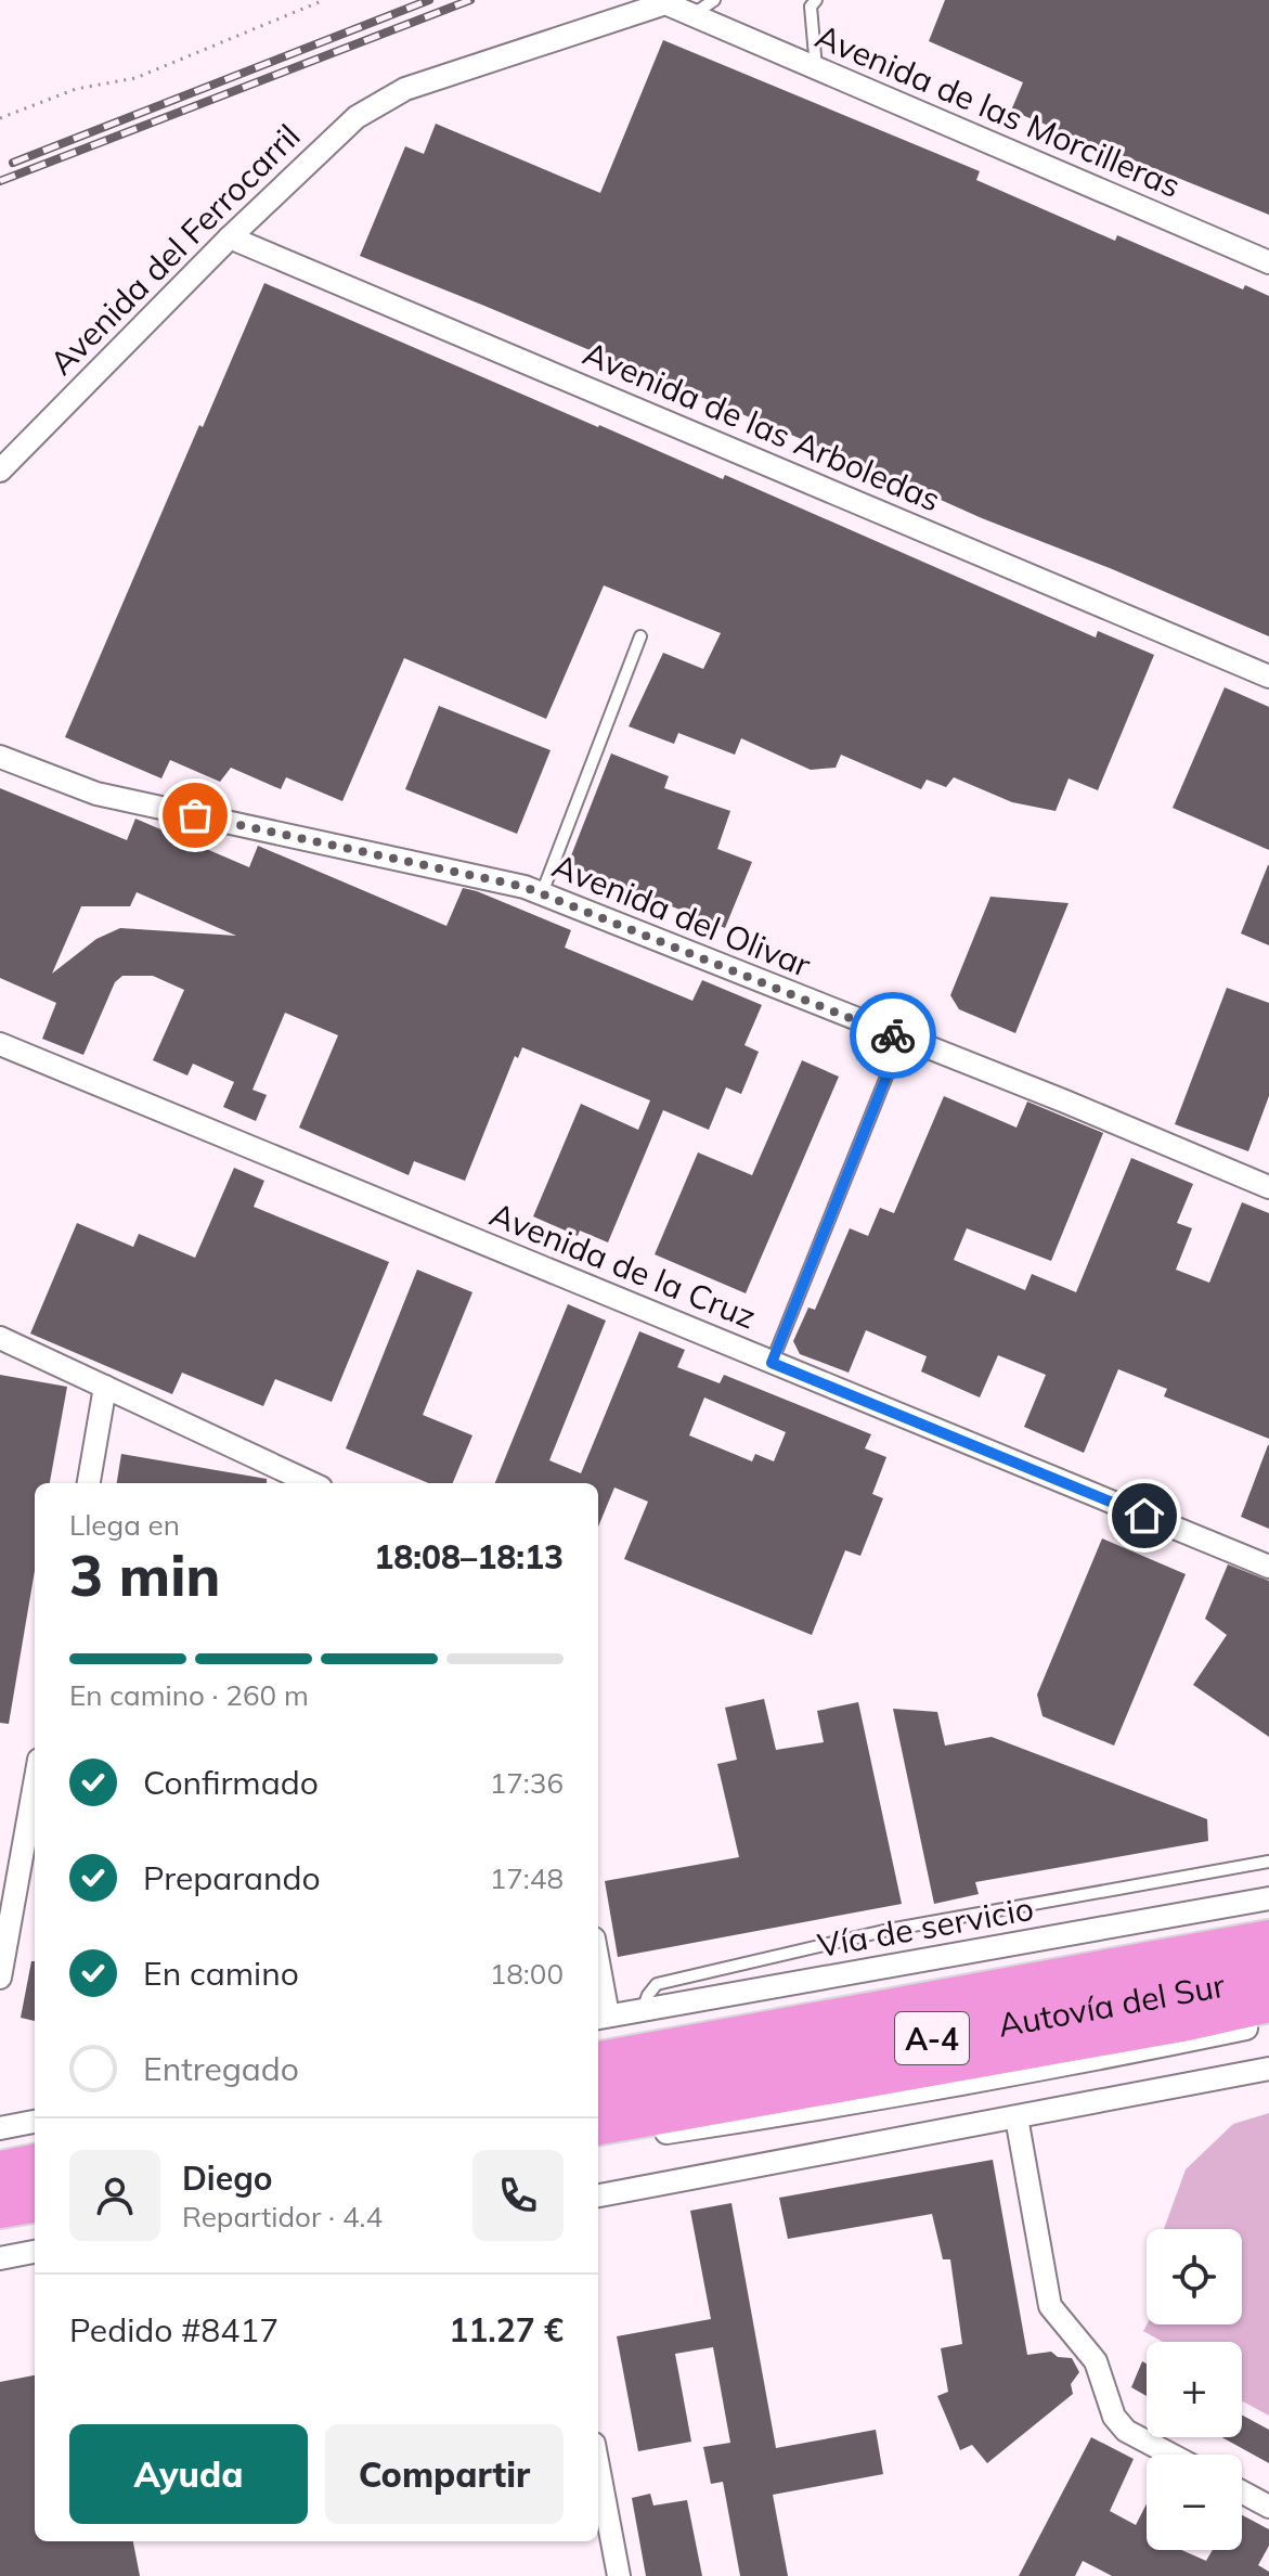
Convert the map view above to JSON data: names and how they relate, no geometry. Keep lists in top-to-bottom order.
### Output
{
  "streets": {
    "highway": ["Autovía del Sur", "A-4"],
    "street": [
      "Avenida de las Morcilleras",
      "Avenida del Ferrocarril",
      "Avenida de las Arboledas",
      "Avenida del Olivar",
      "Avenida de la Cruz",
      "Vía de servicio"
    ]
  },
  "crossings": [
    ["Avenida de las Morcilleras", "Avenida del Ferrocarril"],
    ["Avenida del Ferrocarril", "Avenida de las Arboledas"]
  ],
  "page": {
    "heading": ["3 min", "Llega en", "18:08–18:13"],
    "panel": [
      "Diego",
      "Repartidor · 4.4",
      "Pedido #8417",
      "11.27 €"
    ],
    "bar": "En camino · 260 m",
    "list": [
      ["Confirmado", "17:36"],
      ["Preparando", "17:48"],
      ["En camino", "18:00"],
      "Entregado"
    ],
    "map_buttons": ["+", "−"],
    "buttons": ["Ayuda", "Compartir"]
  }
}
